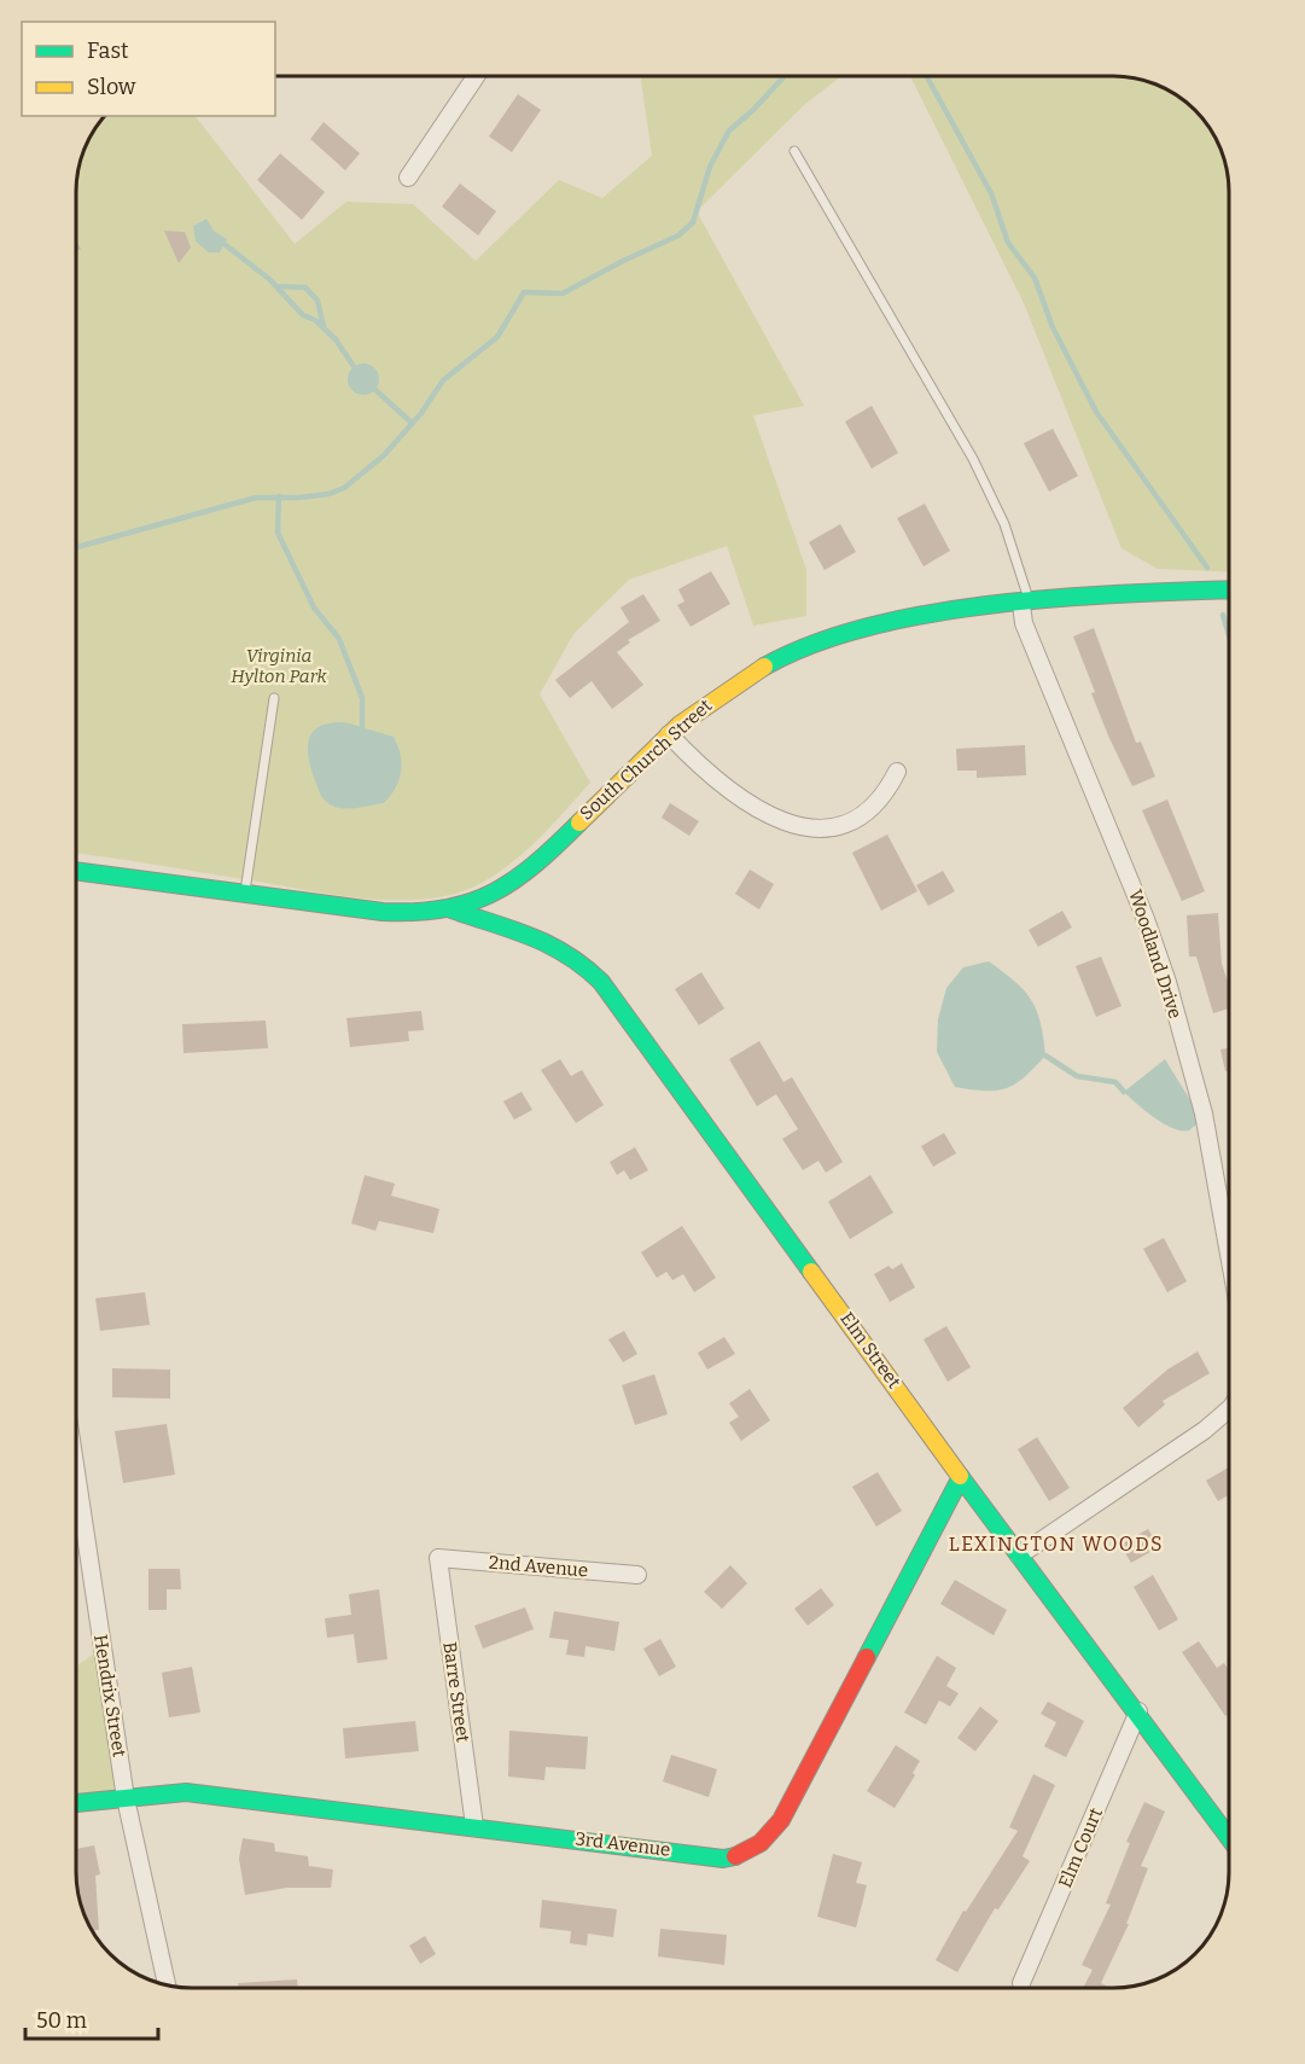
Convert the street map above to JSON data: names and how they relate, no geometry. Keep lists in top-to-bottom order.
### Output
{
  "streets": {
    "street": [
      "South Church Street",
      "Woodland Drive",
      "Elm Street",
      "2nd Avenue",
      "Barre Street",
      "Hendrix Street",
      "3rd Avenue",
      "Elm Court"
    ]
  },
  "crossings": [
    ["South Church Street", "Woodland Drive"],
    ["South Church Street", "Elm Street"],
    ["Elm Street", "3rd Avenue"],
    ["Elm Street", "Elm Court"],
    ["2nd Avenue", "Barre Street"],
    ["Barre Street", "3rd Avenue"],
    ["Hendrix Street", "3rd Avenue"]
  ],
  "districts": ["LEXINGTON WOODS"],
  "parks": ["Virginia Hylton Park"],
  "legend": ["Fast", "Slow"],
  "scale_bar": "50 m"
}
